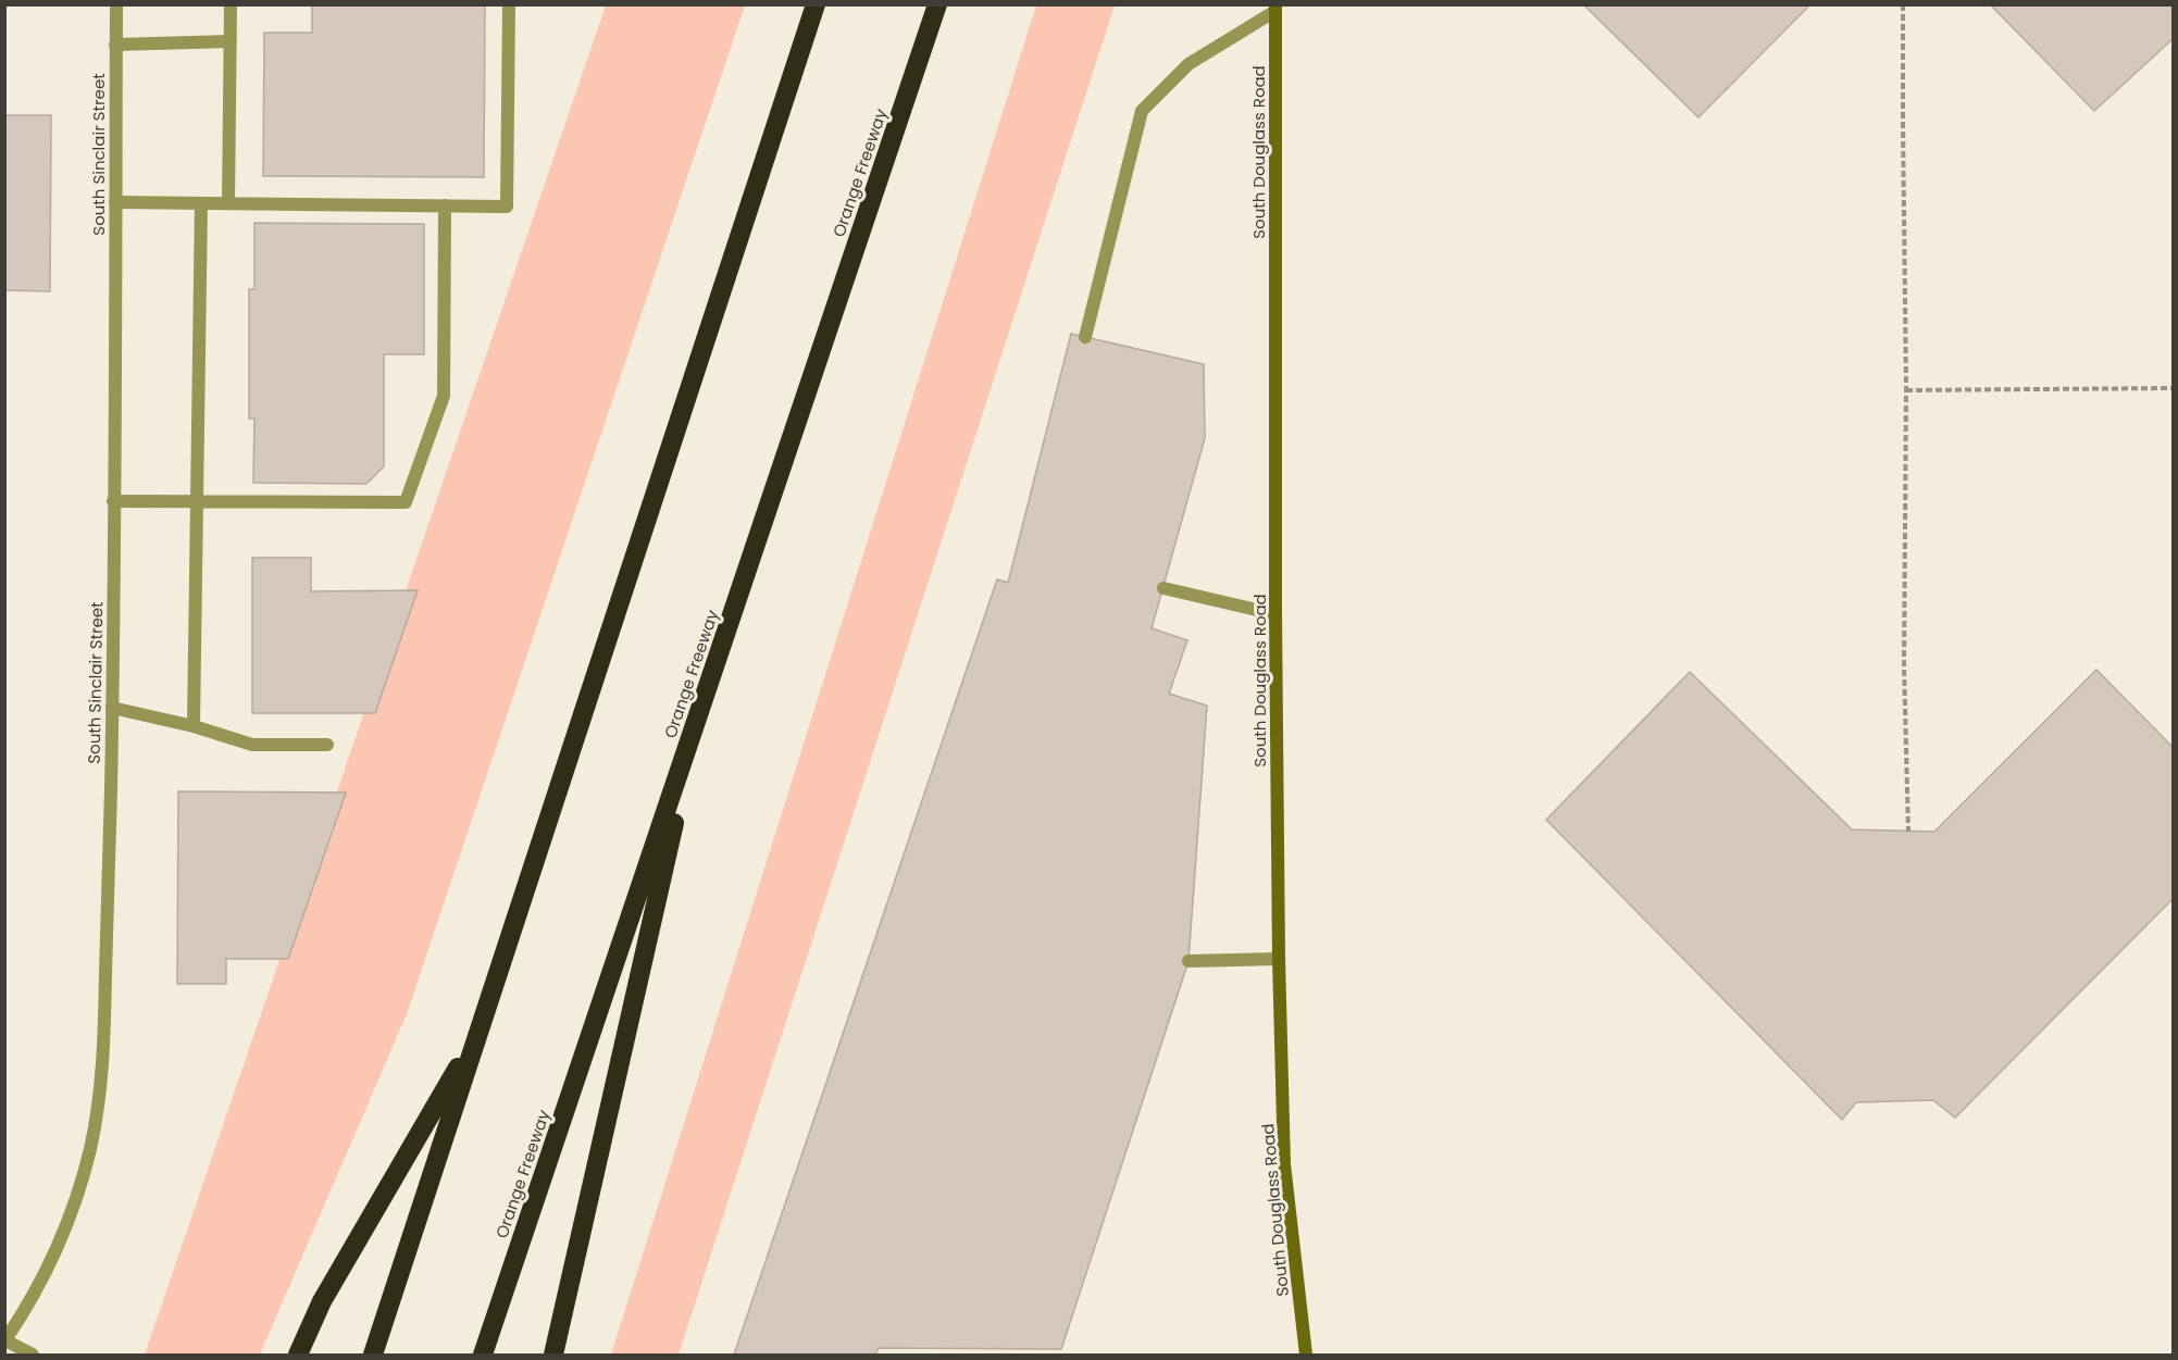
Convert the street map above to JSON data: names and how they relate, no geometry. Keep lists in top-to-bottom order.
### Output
{
  "streets": {
    "highway": ["Orange Freeway"],
    "main road": ["South Douglass Road"],
    "street": ["South Sinclair Street"]
  }
}
